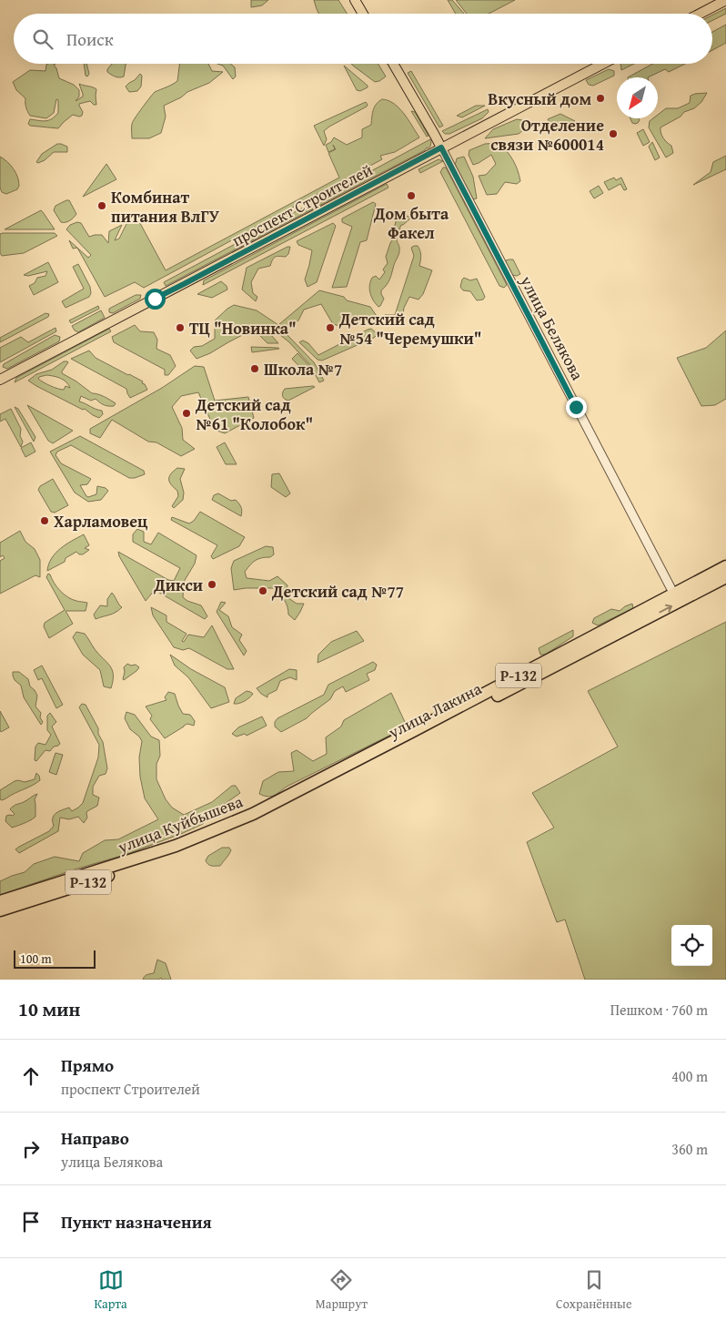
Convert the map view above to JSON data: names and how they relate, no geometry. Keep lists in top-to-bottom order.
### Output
{
  "streets": {
    "highway": ["Р-132", "улица Лакина", "улица Куйбышева"],
    "main road": ["проспект Строителей"],
    "street": ["улица Белякова"]
  },
  "crossings": [
    ["проспект Строителей", "улица Белякова"],
    ["улица Белякова", "улица Лакина"],
    ["улица Лакина", "улица Куйбышева"]
  ],
  "places": [
    "Вкусный дом",
    "Отделение связи №600014",
    "Дом быта Факел",
    "Комбинат питания ВлГУ",
    "ТЦ \"Новинка\"",
    "Детский сад №54 \"Черемушки\"",
    "Школа №7",
    "Детский сад №61 \"Колобок\"",
    "Харламовец",
    "Дикси",
    "Детский сад №77"
  ],
  "scale_bar": "100 m",
  "north": "bottom left",
  "page": {
    "search": "Поиск",
    "scale": "100 m",
    "heading": ["10 мин", "Пешком · 760 m"],
    "list": [
      ["Прямо", "проспект Строителей", "400 m"],
      ["Направо", "улица Белякова", "360 m"],
      "Пункт назначения"
    ],
    "nav": ["Карта", "Маршрут", "Сохранённые"]
  }
}
